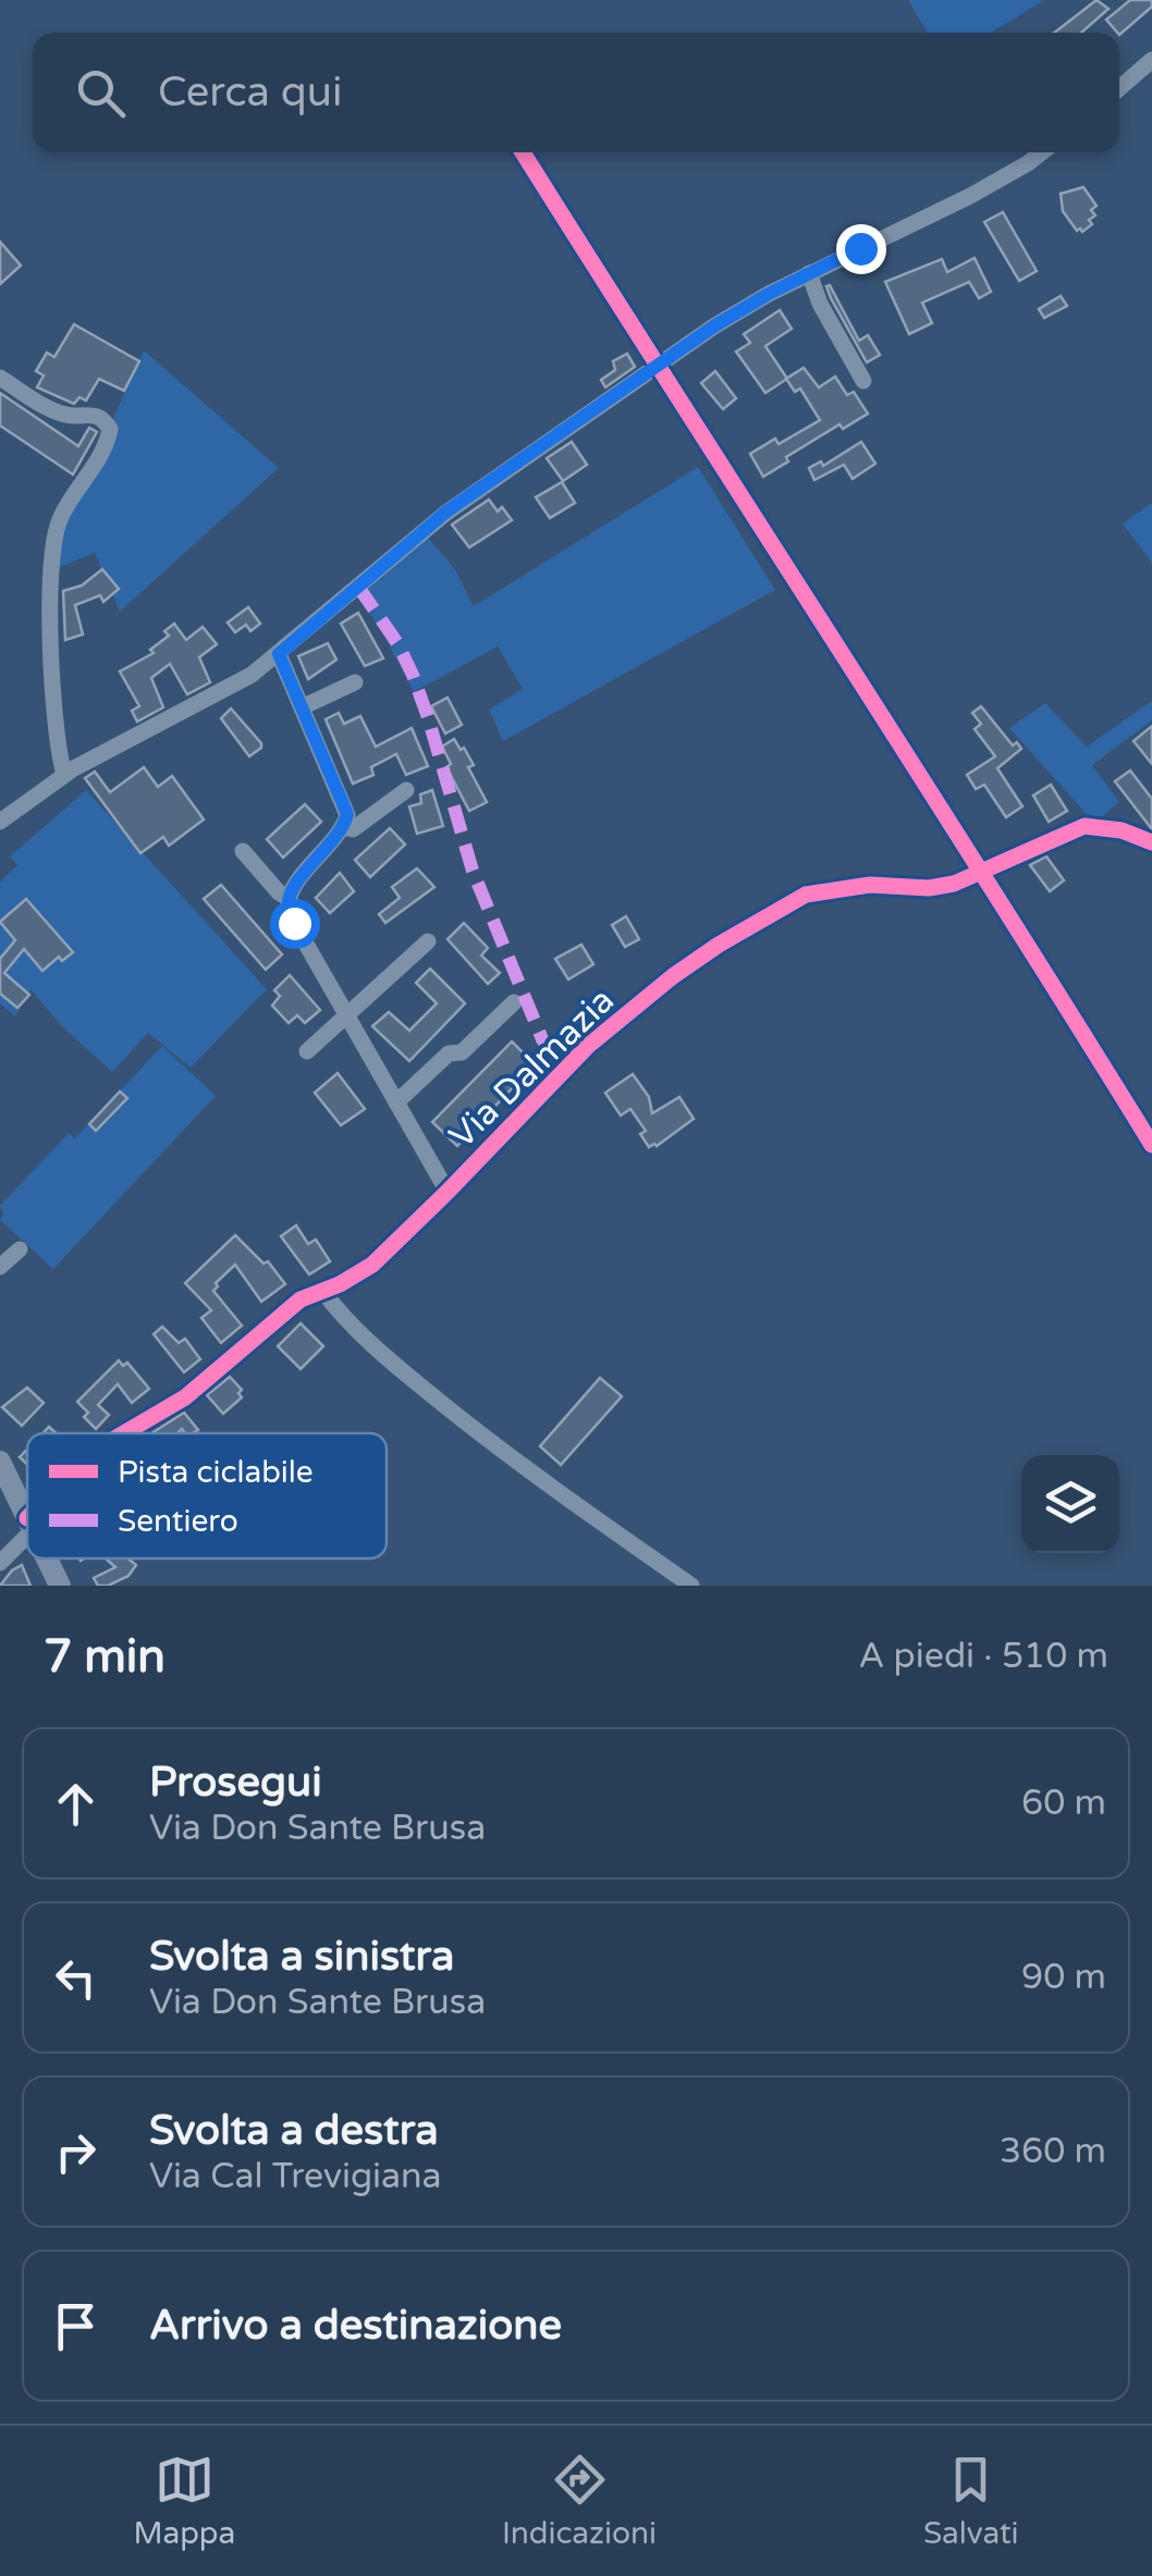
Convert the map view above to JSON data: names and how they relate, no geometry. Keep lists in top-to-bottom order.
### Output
{
  "streets": {
    "street": ["Via Dalmazia"]
  },
  "legend": ["Pista ciclabile", "Sentiero"],
  "page": {
    "search": "Cerca qui",
    "heading": ["7 min", "A piedi · 510 m"],
    "list": [
      ["Prosegui", "Via Don Sante Brusa", "60 m"],
      ["Svolta a sinistra", "Via Don Sante Brusa", "90 m"],
      ["Svolta a destra", "Via Cal Trevigiana", "360 m"],
      "Arrivo a destinazione"
    ],
    "nav": ["Mappa", "Indicazioni", "Salvati"]
  }
}
